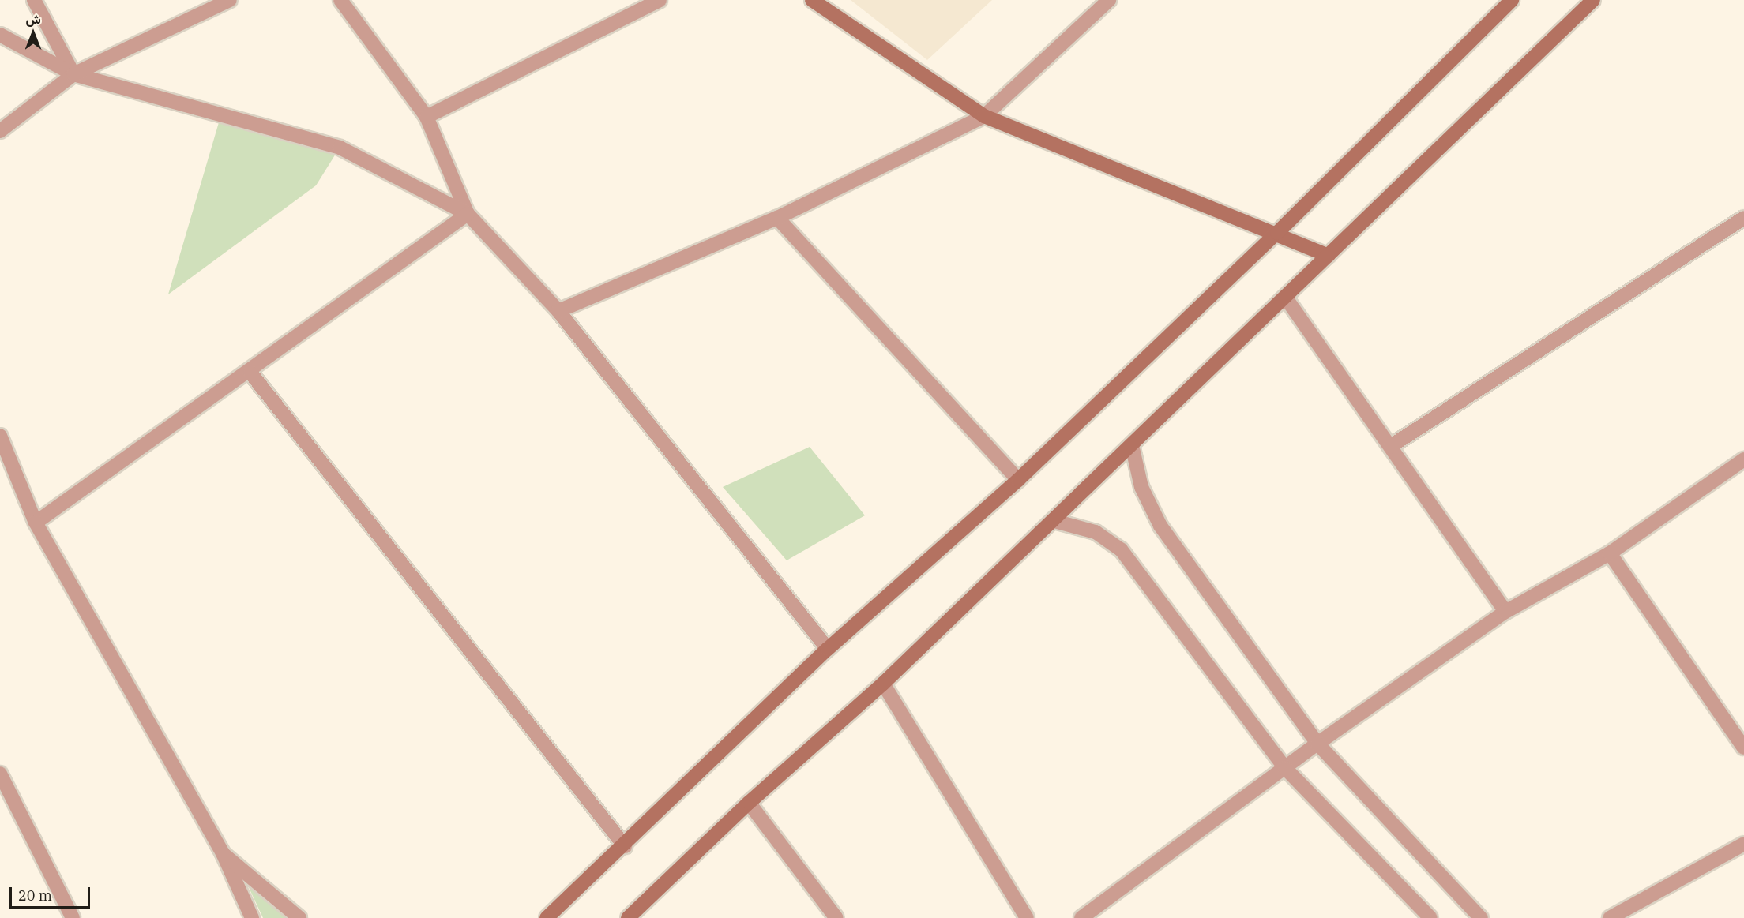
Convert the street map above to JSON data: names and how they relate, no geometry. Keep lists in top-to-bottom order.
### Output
{
  "scale_bar": "20 m",
  "north": "top"
}
